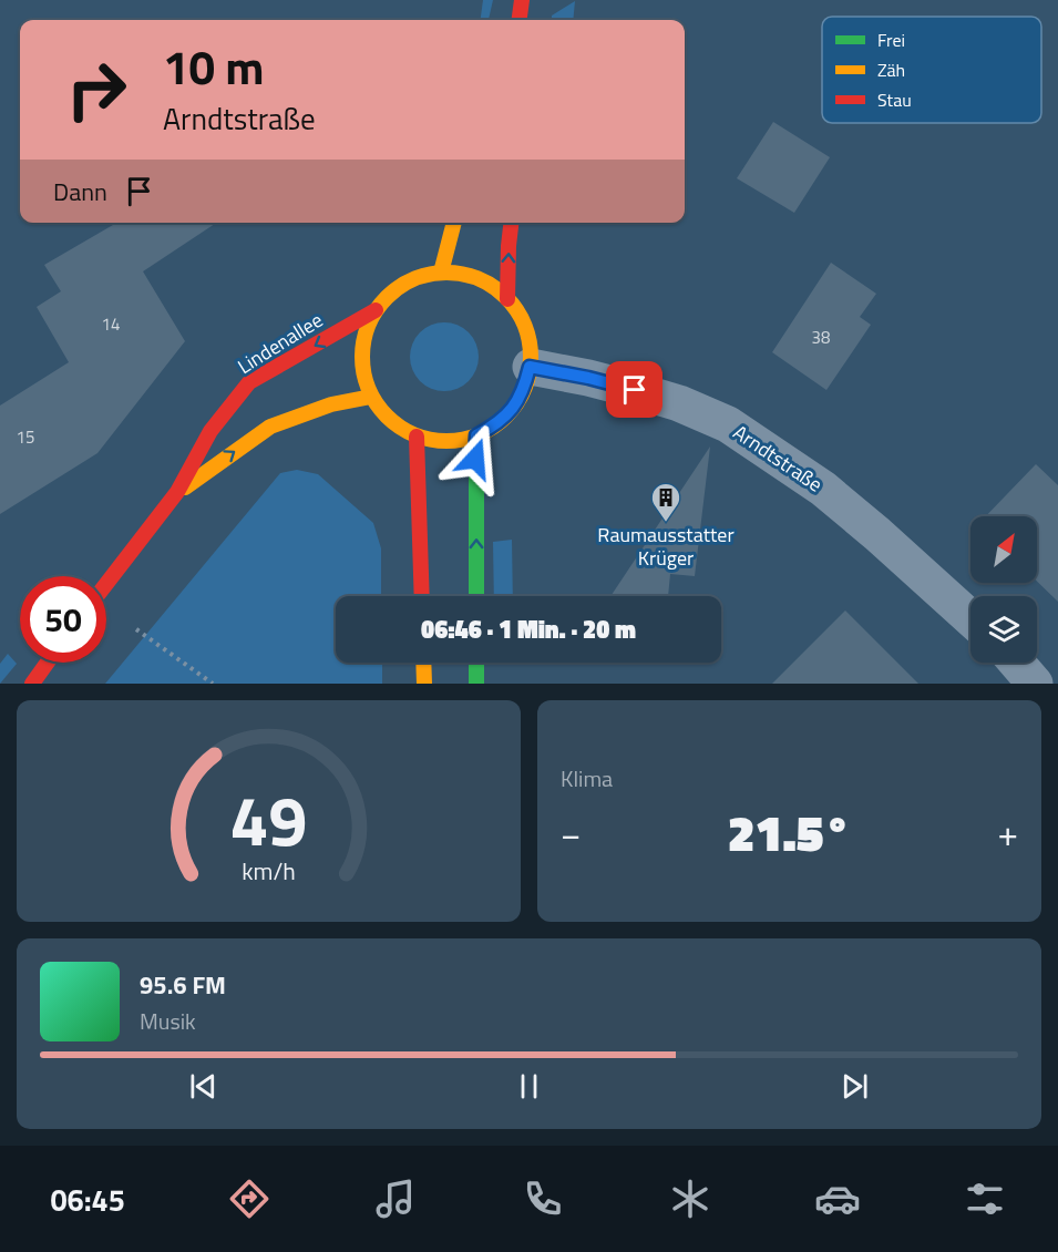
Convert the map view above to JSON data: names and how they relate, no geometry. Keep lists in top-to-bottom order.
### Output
{
  "streets": {
    "main road": ["Lindenallee"],
    "street": ["Arndtstraße"]
  },
  "crossings": [
    ["Lindenallee", "Arndtstraße"]
  ],
  "places": {
    "building": ["Raumausstatter Krüger"]
  },
  "house_numbers": ["14", "38", "15"],
  "legend": ["Frei", "Zäh", "Stau"],
  "north": "top right",
  "page": {
    "turn": ["10 m", "Arndtstraße"],
    "then": "Dann",
    "limit": "50",
    "trip": "06:46 · 1 Min. · 20 m",
    "tile": "Klima",
    "heat": ["−", "21.5°", "+"],
    "song": ["95.6 FM", "Musik"],
    "tabs": "06:45",
    "gauge": ["49", "km/h"]
  }
}
